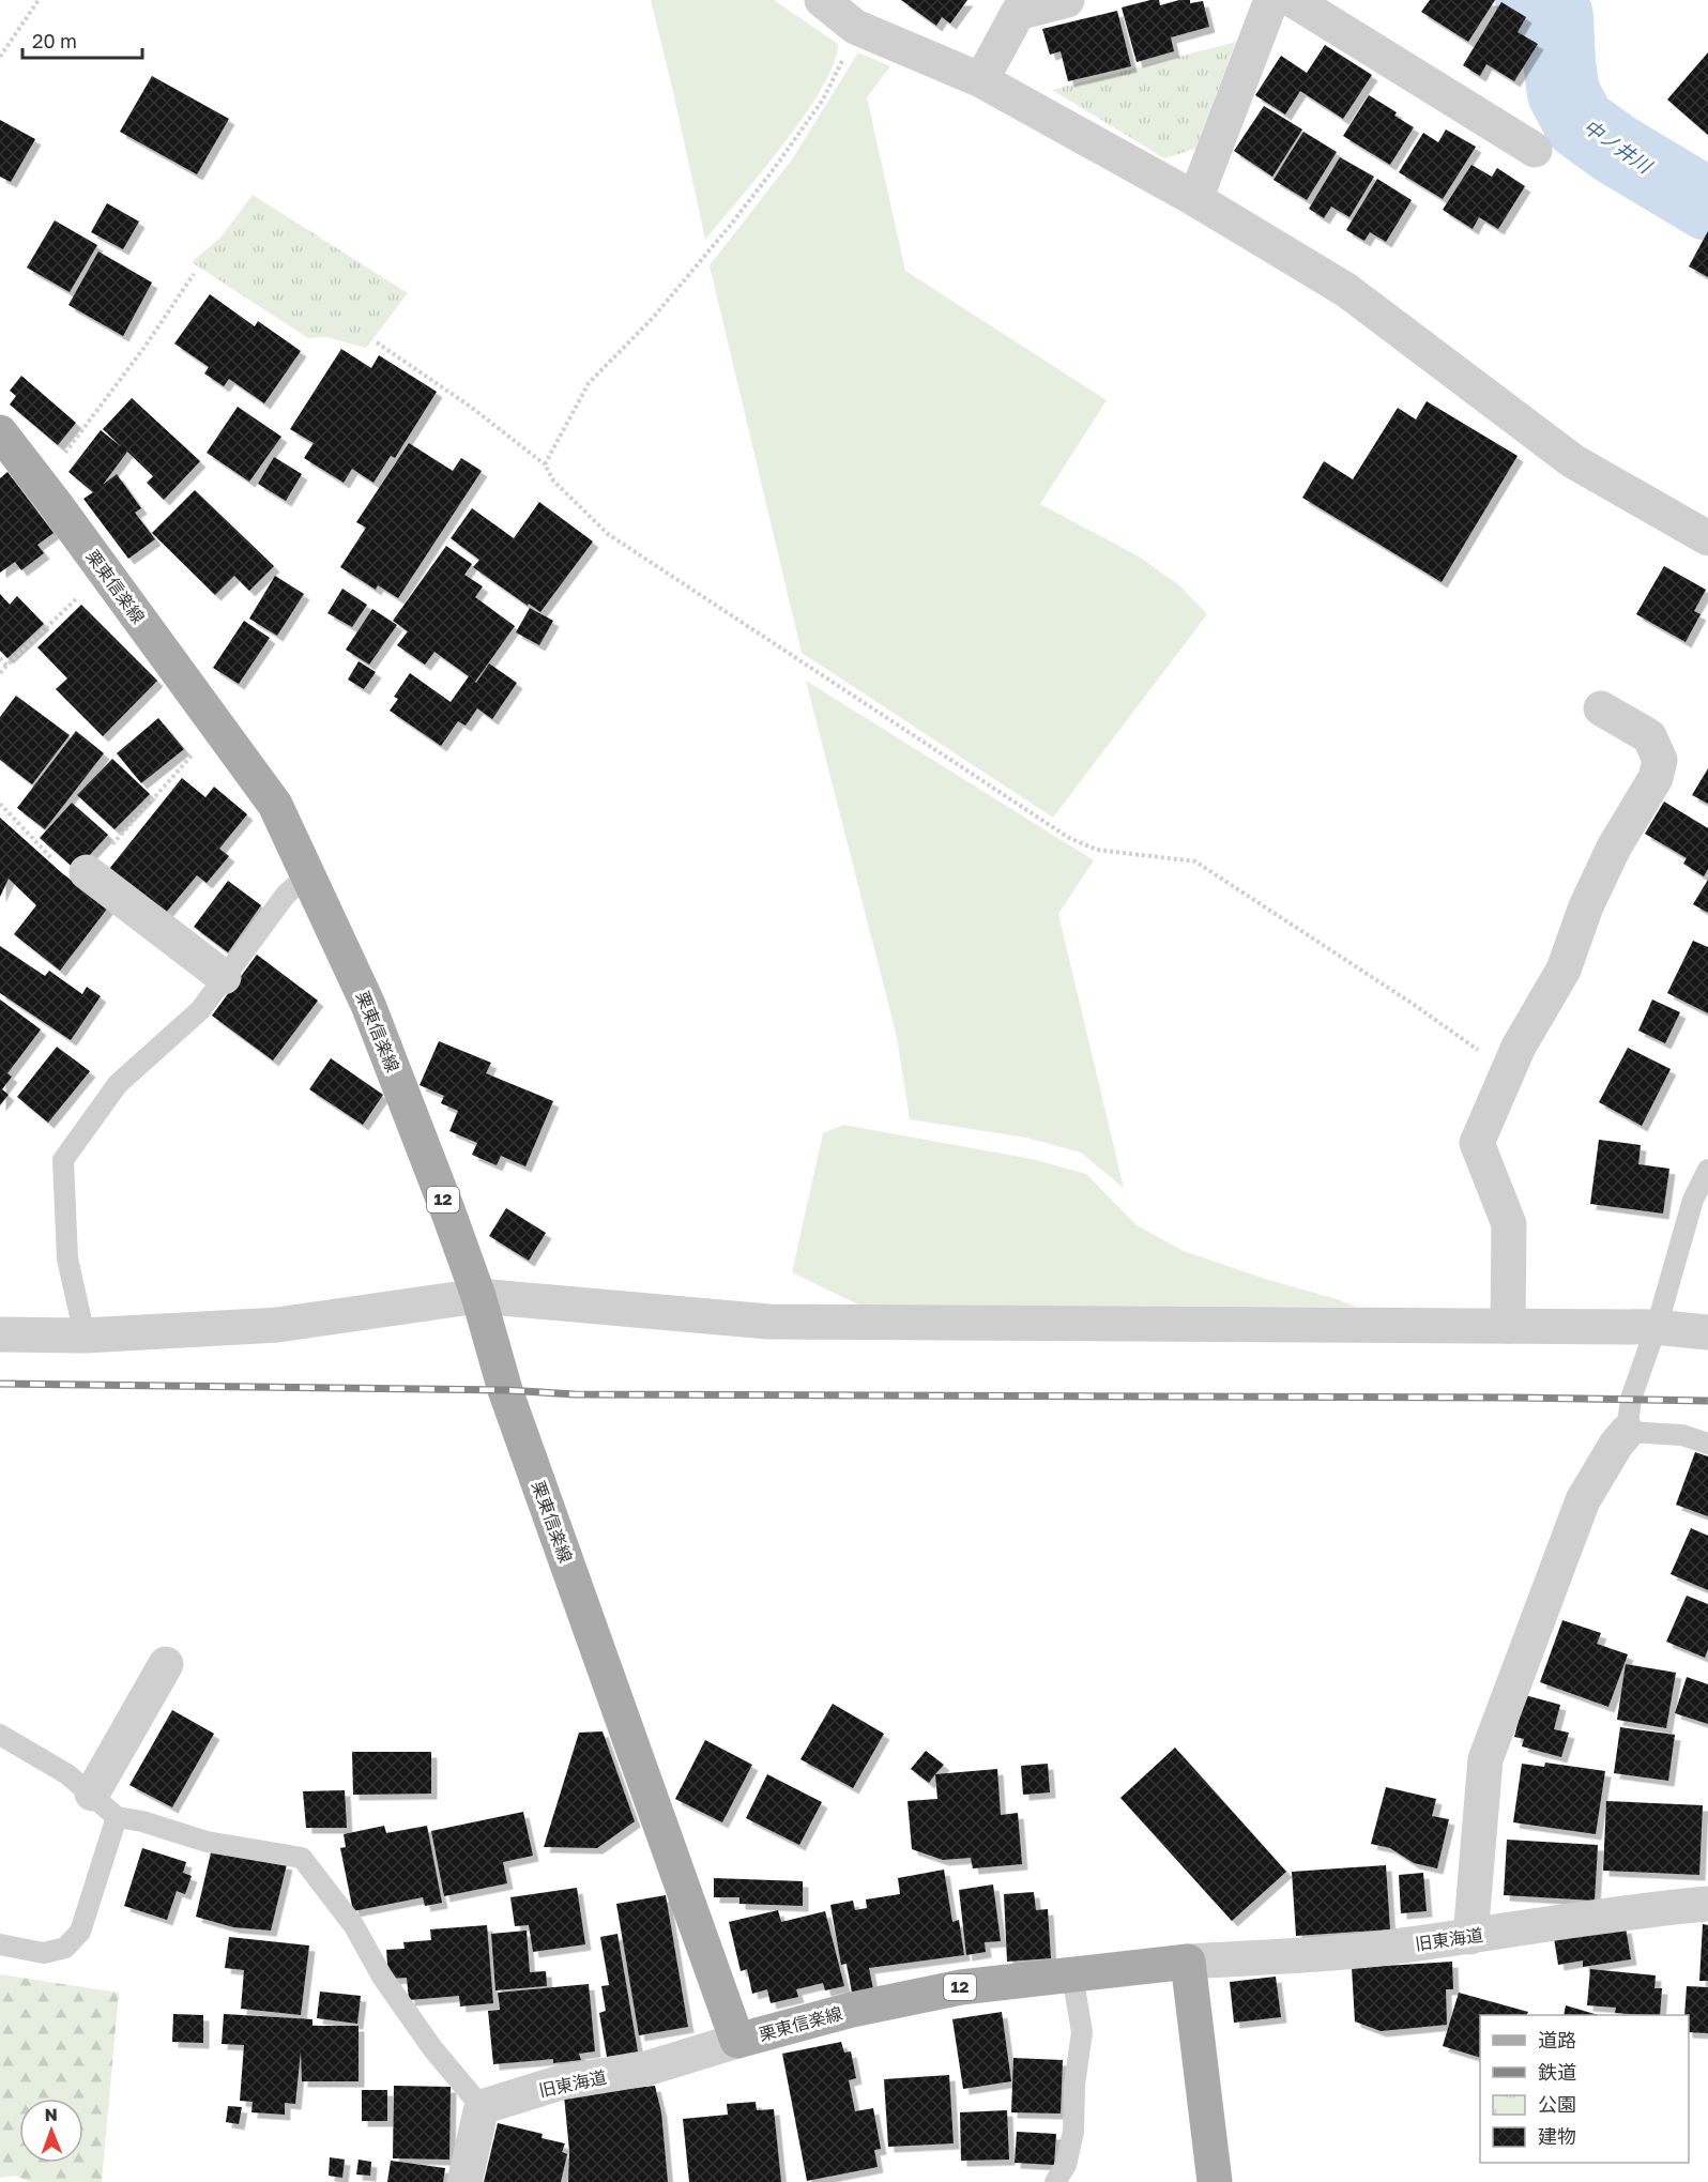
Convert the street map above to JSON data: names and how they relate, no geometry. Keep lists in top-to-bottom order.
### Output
{
  "streets": {
    "main road": ["栗東信楽線", "12"],
    "street": ["旧東海道"]
  },
  "crossings": [
    ["栗東信楽線", "旧東海道"]
  ],
  "water": ["中ノ井川"],
  "legend": [
    "道路",
    "鉄道",
    "公園",
    "建物"
  ],
  "scale_bar": "20 m",
  "north": "top"
}
